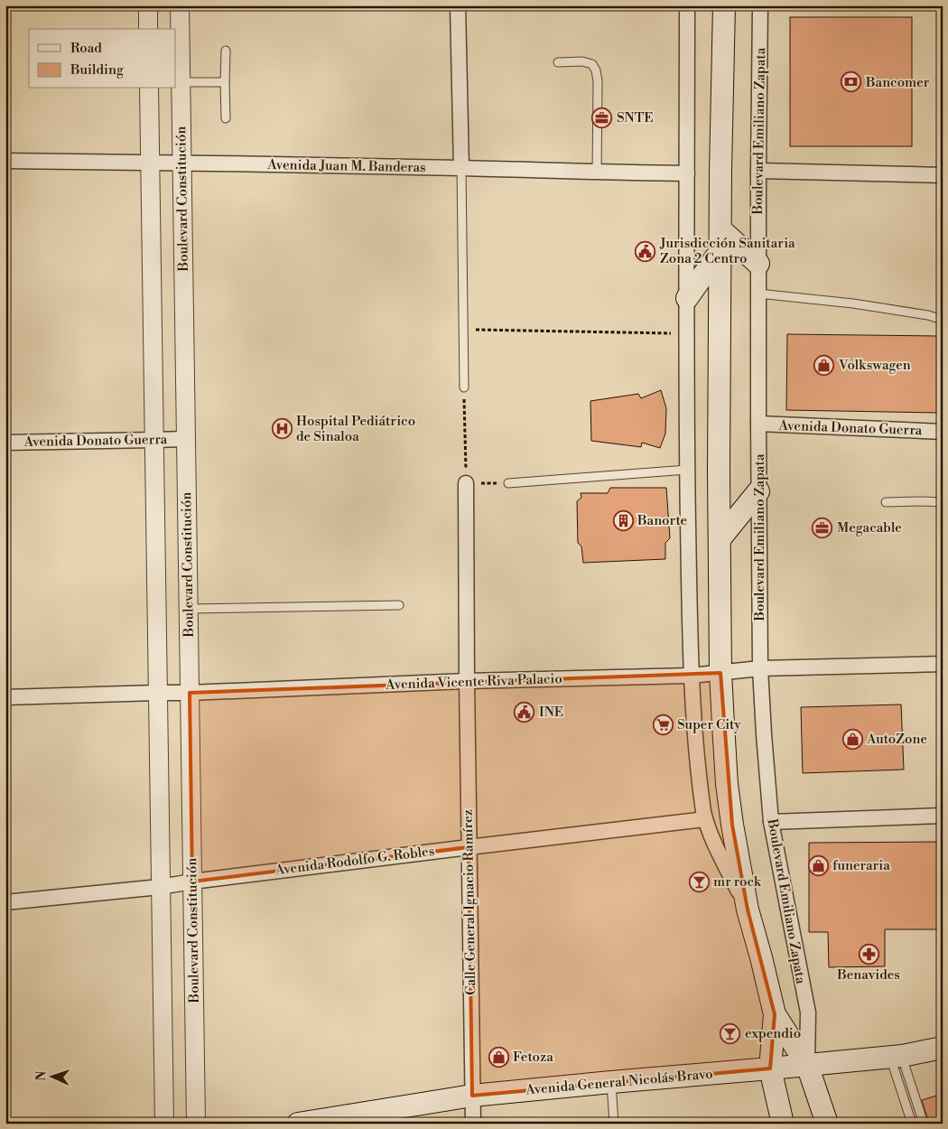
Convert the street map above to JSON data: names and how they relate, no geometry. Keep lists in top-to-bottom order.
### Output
{
  "streets": {
    "main road": ["Boulevard Emiliano Zapata", "Avenida General Nicolás Bravo"],
    "street": [
      "Avenida Juan M. Banderas",
      "Boulevard Constitución",
      "Avenida Donato Guerra",
      "Avenida Vicente Riva Palacio",
      "Avenida Rodolfo G. Robles",
      "Calle General Ignacio Ramírez"
    ]
  },
  "crossings": [
    ["Boulevard Emiliano Zapata", "Avenida Juan M. Banderas"],
    ["Boulevard Emiliano Zapata", "Avenida Donato Guerra"],
    ["Boulevard Emiliano Zapata", "Avenida Vicente Riva Palacio"],
    ["Boulevard Emiliano Zapata", "Avenida Rodolfo G. Robles"],
    ["Boulevard Emiliano Zapata", "Avenida General Nicolás Bravo"],
    ["Avenida Juan M. Banderas", "Boulevard Constitución"],
    ["Boulevard Constitución", "Avenida Donato Guerra"],
    ["Boulevard Constitución", "Avenida Vicente Riva Palacio"],
    ["Boulevard Constitución", "Avenida Rodolfo G. Robles"],
    ["Avenida Vicente Riva Palacio", "Calle General Ignacio Ramírez"],
    ["Avenida Rodolfo G. Robles", "Calle General Ignacio Ramírez"],
    ["Calle General Ignacio Ramírez", "Avenida General Nicolás Bravo"]
  ],
  "places": {
    "bank": ["Bancomer"],
    "office": ["SNTE", "Megacable"],
    "public building": ["Jurisdicción Sanitaria Zona 2 Centro", "INE"],
    "shop": [
      "Volkswagen",
      "AutoZone",
      "funeraria",
      "Fetoza"
    ],
    "hospital": ["Hospital Pediátrico de Sinaloa"],
    "building": ["Banorte"],
    "supermarket": ["Super City"],
    "bar": ["mr rock", "expendio"],
    "pharmacy": ["Benavides"]
  },
  "legend": ["Road", "Building"],
  "north": "left"
}
